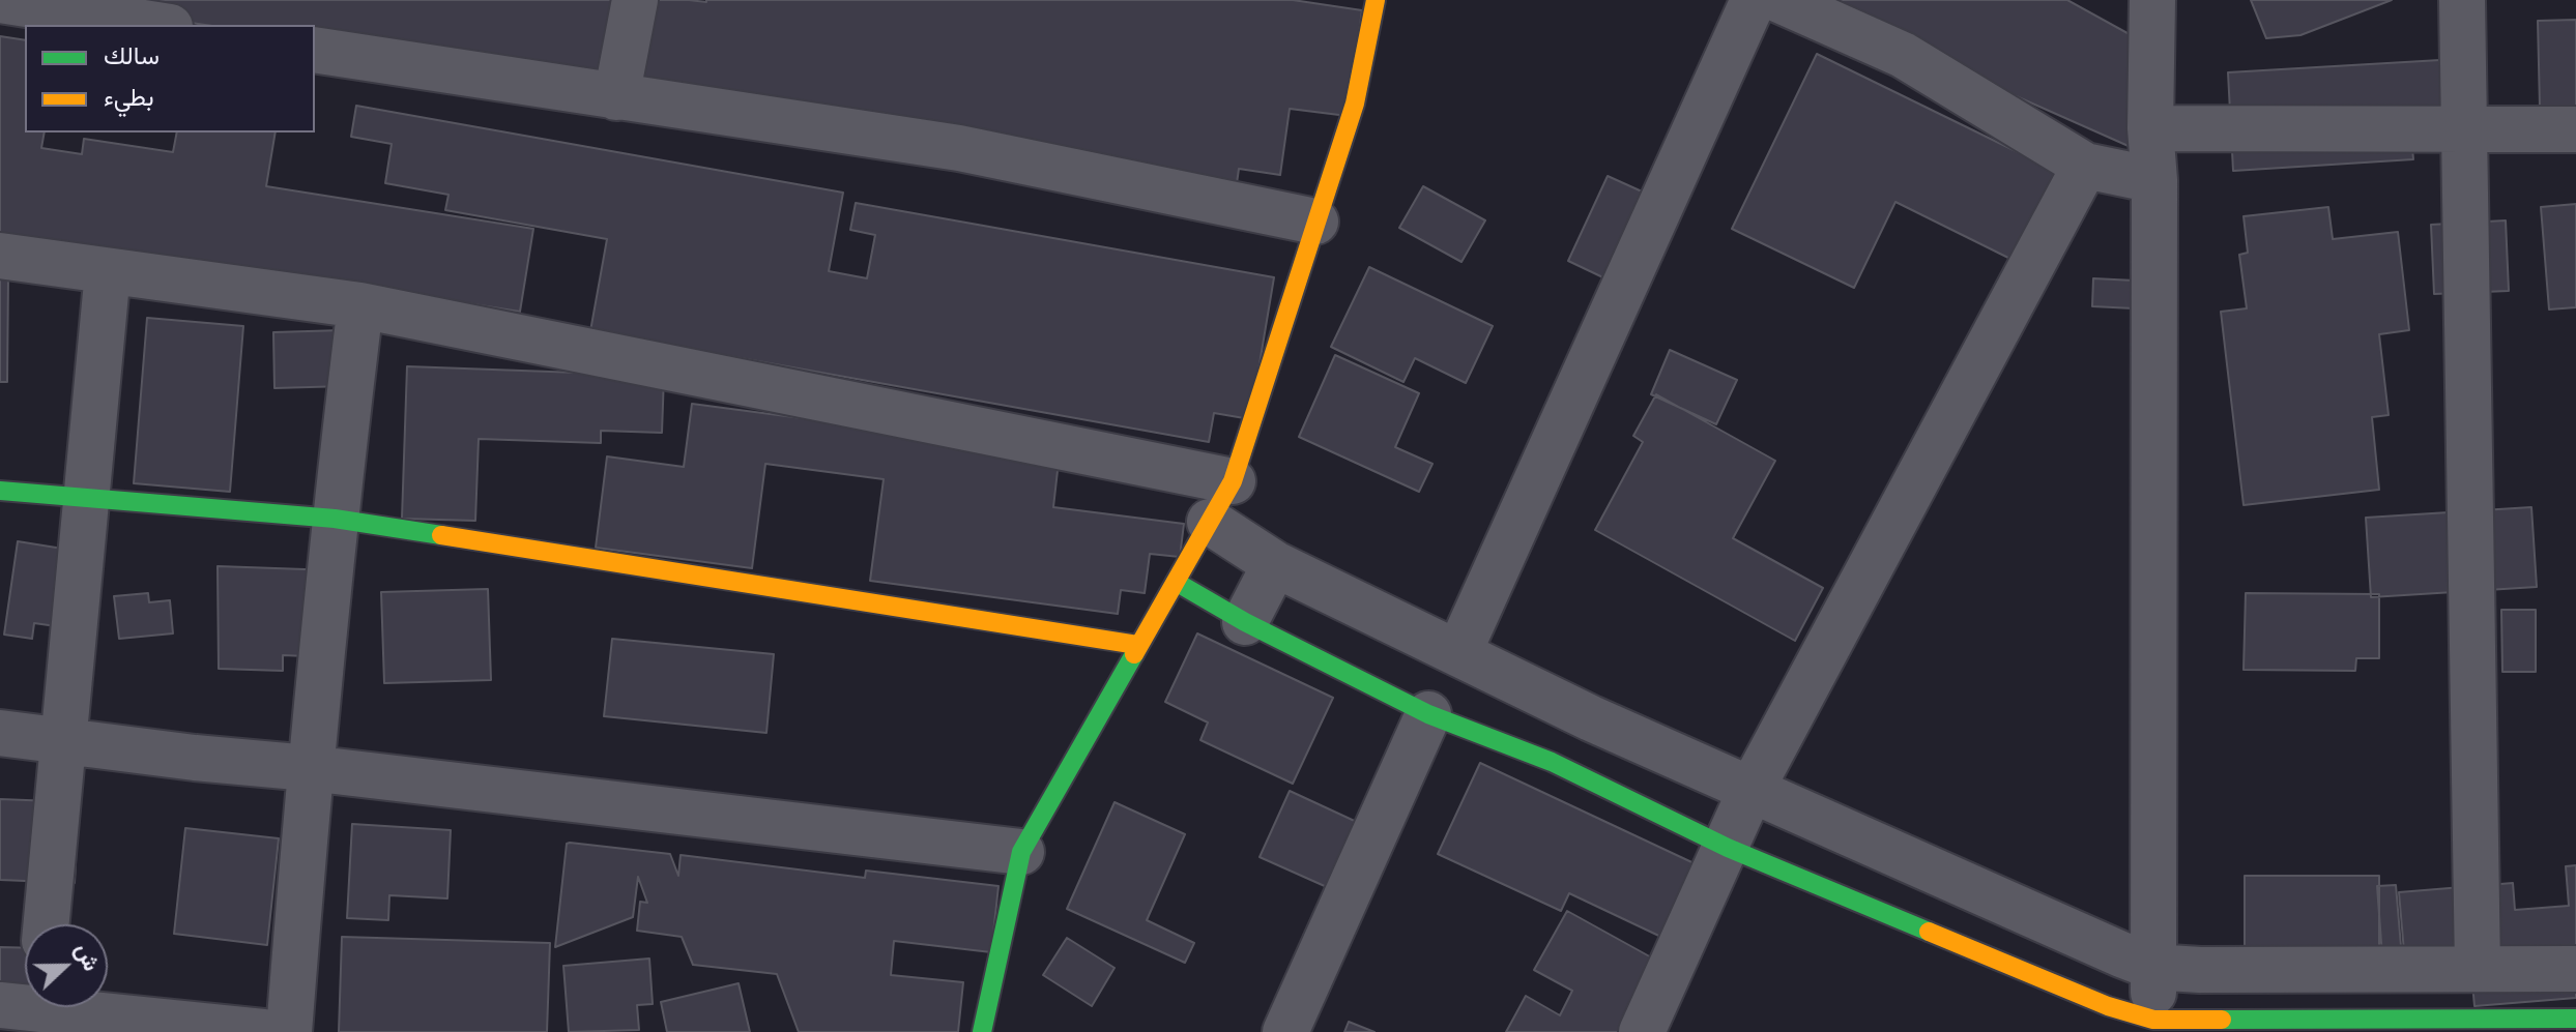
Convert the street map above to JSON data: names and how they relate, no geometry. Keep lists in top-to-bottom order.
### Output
{
  "legend": ["سالك", "بطيء"],
  "north": "right"
}
